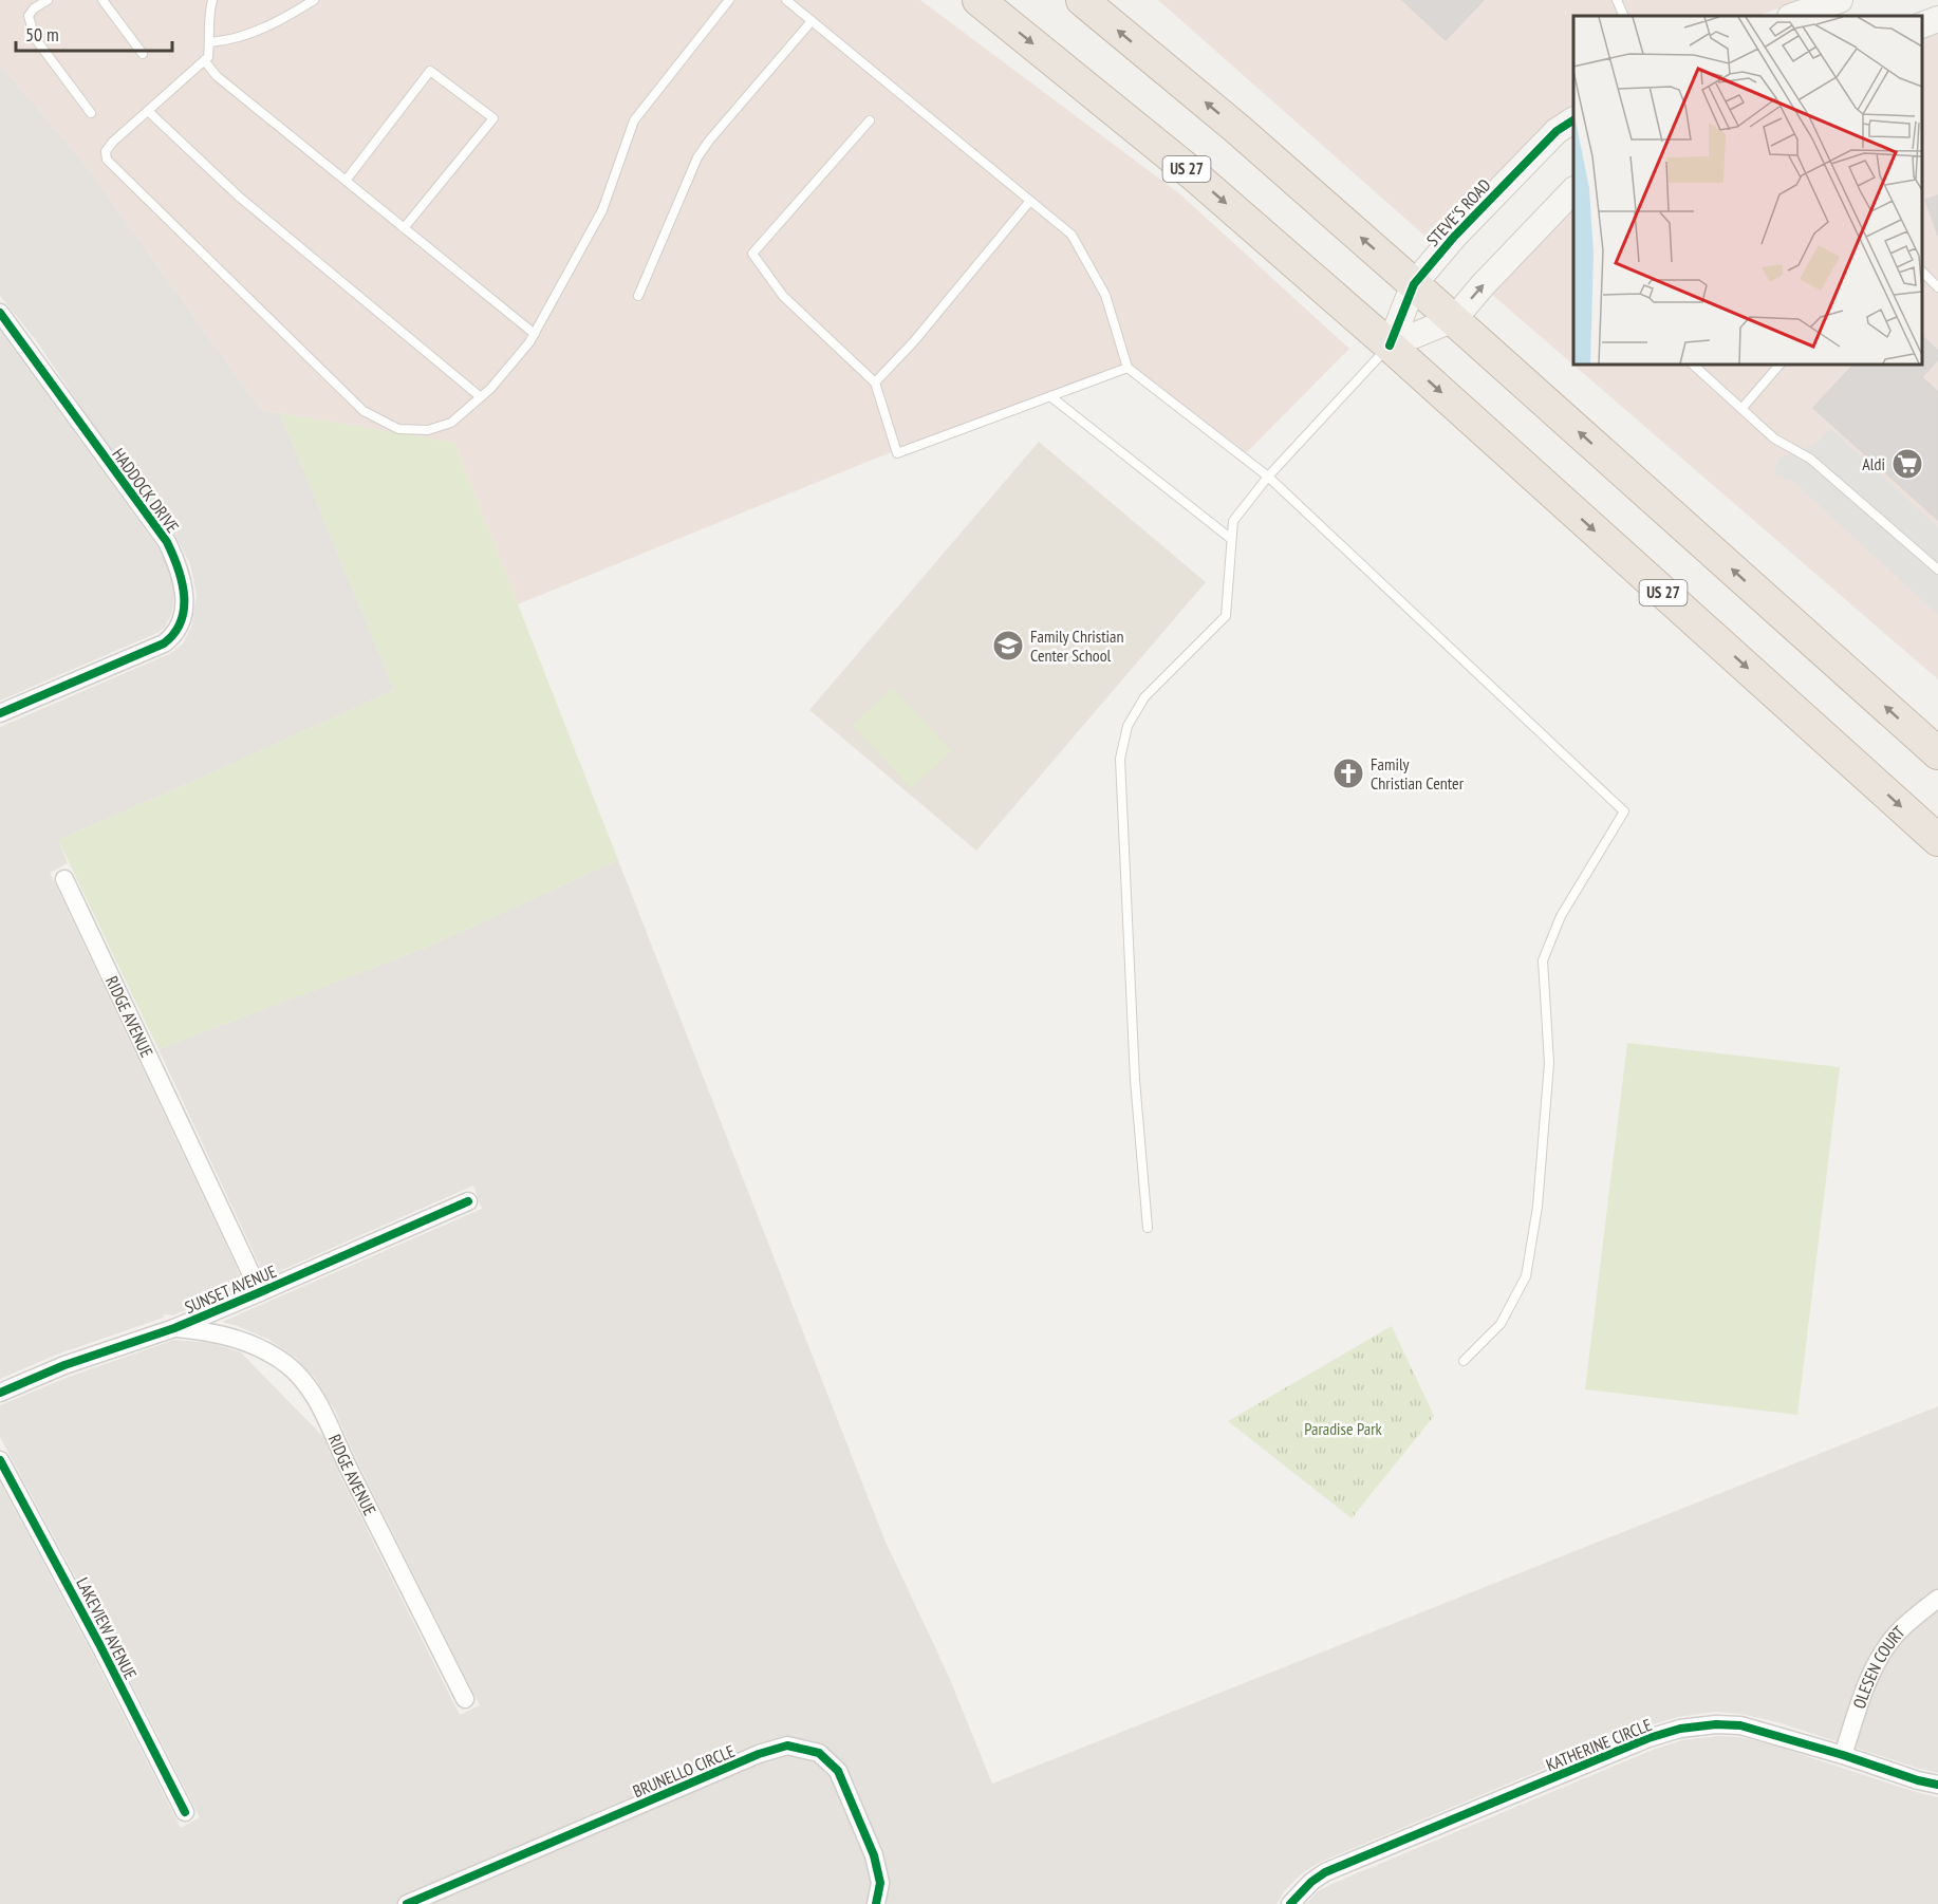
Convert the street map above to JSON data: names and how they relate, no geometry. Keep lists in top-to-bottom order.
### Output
{
  "streets": {
    "highway": ["US 27"],
    "street": [
      "STEVE'S ROAD",
      "HADDOCK DRIVE",
      "RIDGE AVENUE",
      "SUNSET AVENUE",
      "LAKEVIEW AVENUE",
      "OLESEN COURT",
      "KATHERINE CIRCLE",
      "BRUNELLO CIRCLE"
    ]
  },
  "crossings": [
    ["US 27", "STEVE'S ROAD"],
    ["RIDGE AVENUE", "SUNSET AVENUE"],
    ["OLESEN COURT", "KATHERINE CIRCLE"]
  ],
  "parks": ["Paradise Park"],
  "places": {
    "supermarket": ["Aldi"],
    "school or university": ["Family Christian Center School"],
    "church": ["Family Christian Center"]
  },
  "scale_bar": "50 m"
}
